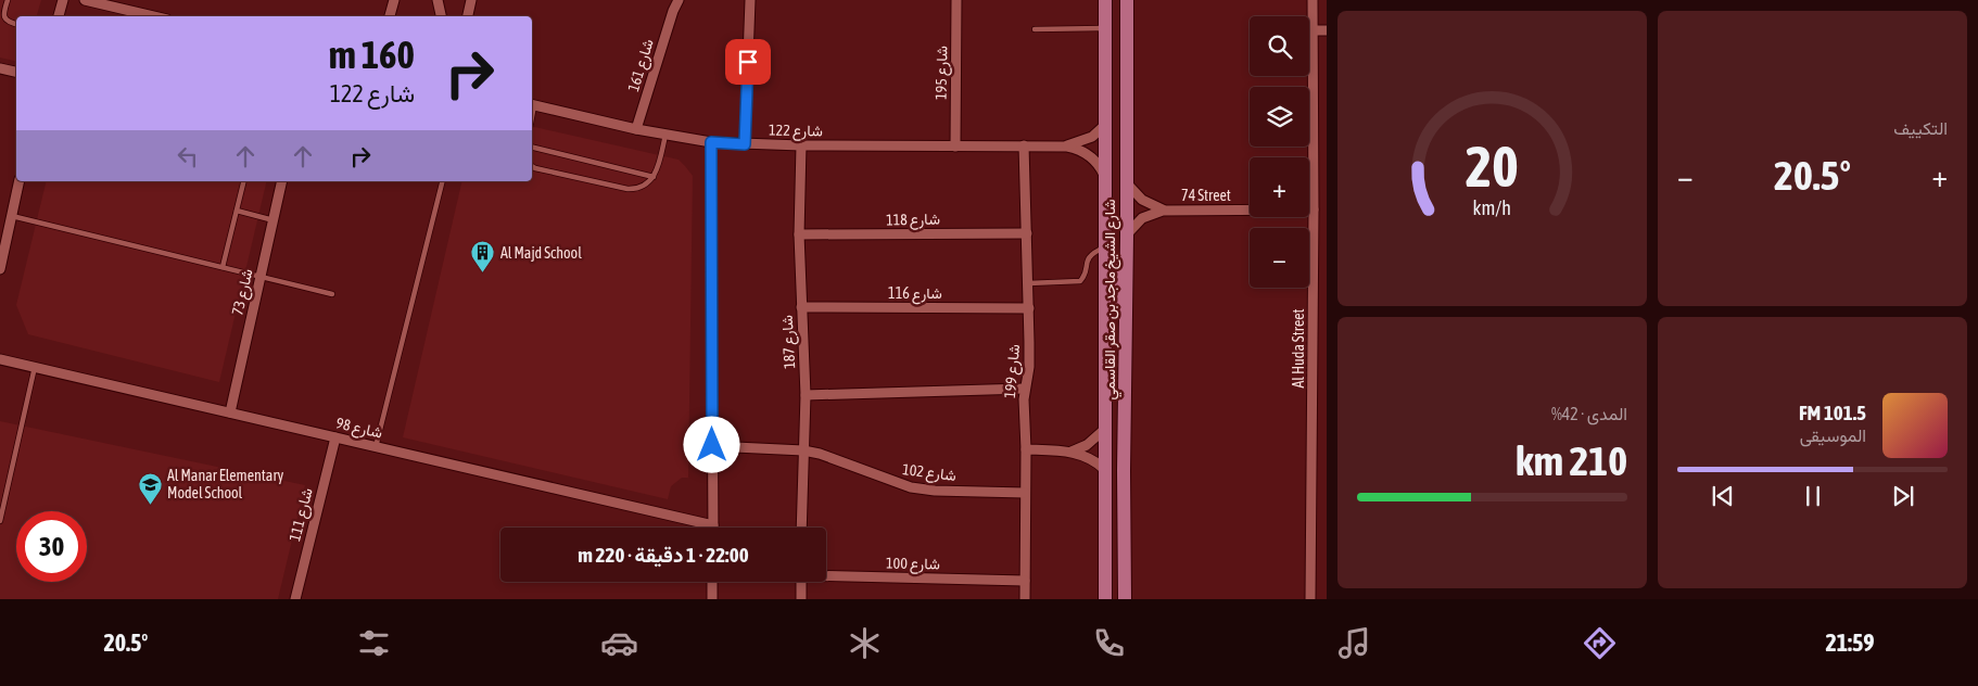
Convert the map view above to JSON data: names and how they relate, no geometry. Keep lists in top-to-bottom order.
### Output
{
  "streets": {
    "street": [
      "شارع 161",
      "شارع 195",
      "شارع 122",
      "74 Street",
      "شارع 118",
      "شارع 73",
      "شارع 116",
      "شارع الشيخ ماجد بن صقر القاسمي",
      "شارع 187",
      "Al Huda Street",
      "شارع 199",
      "شارع 98",
      "شارع 102",
      "شارع 111",
      "شارع 100"
    ]
  },
  "crossings": [
    ["شارع 161", "شارع 122"],
    ["شارع 195", "شارع 122"],
    ["شارع 122", "شارع الشيخ ماجد بن صقر القاسمي"],
    ["شارع 122", "شارع 187"],
    ["شارع 122", "شارع 199"],
    ["74 Street", "شارع الشيخ ماجد بن صقر القاسمي"],
    ["74 Street", "Al Huda Street"],
    ["شارع 118", "شارع 187"],
    ["شارع 118", "شارع 199"],
    ["شارع 73", "شارع 98"],
    ["شارع 116", "شارع 187"],
    ["شارع 116", "شارع 199"],
    ["شارع 187", "شارع 102"],
    ["شارع 199", "شارع 102"],
    ["شارع 199", "شارع 100"],
    ["شارع 98", "شارع 111"]
  ],
  "places": {
    "building": ["Al Majd School"],
    "school or university": ["Al Manar Elementary Model School"]
  },
  "page": {
    "tile": [
      "التكييف",
      ["المدى · 42%", "210 km"]
    ],
    "map_buttons": ["+", "−"],
    "turn": ["160 m", "شارع 122"],
    "heat": ["−", "20.5°", "+"],
    "song": ["101.5 FM", "الموسيقى"],
    "limit": "30",
    "trip": "22:00 · 1 دقيقة · 220 m",
    "tabs": ["21:59", "20.5°"],
    "gauge": ["20", "km/h"]
  }
}
